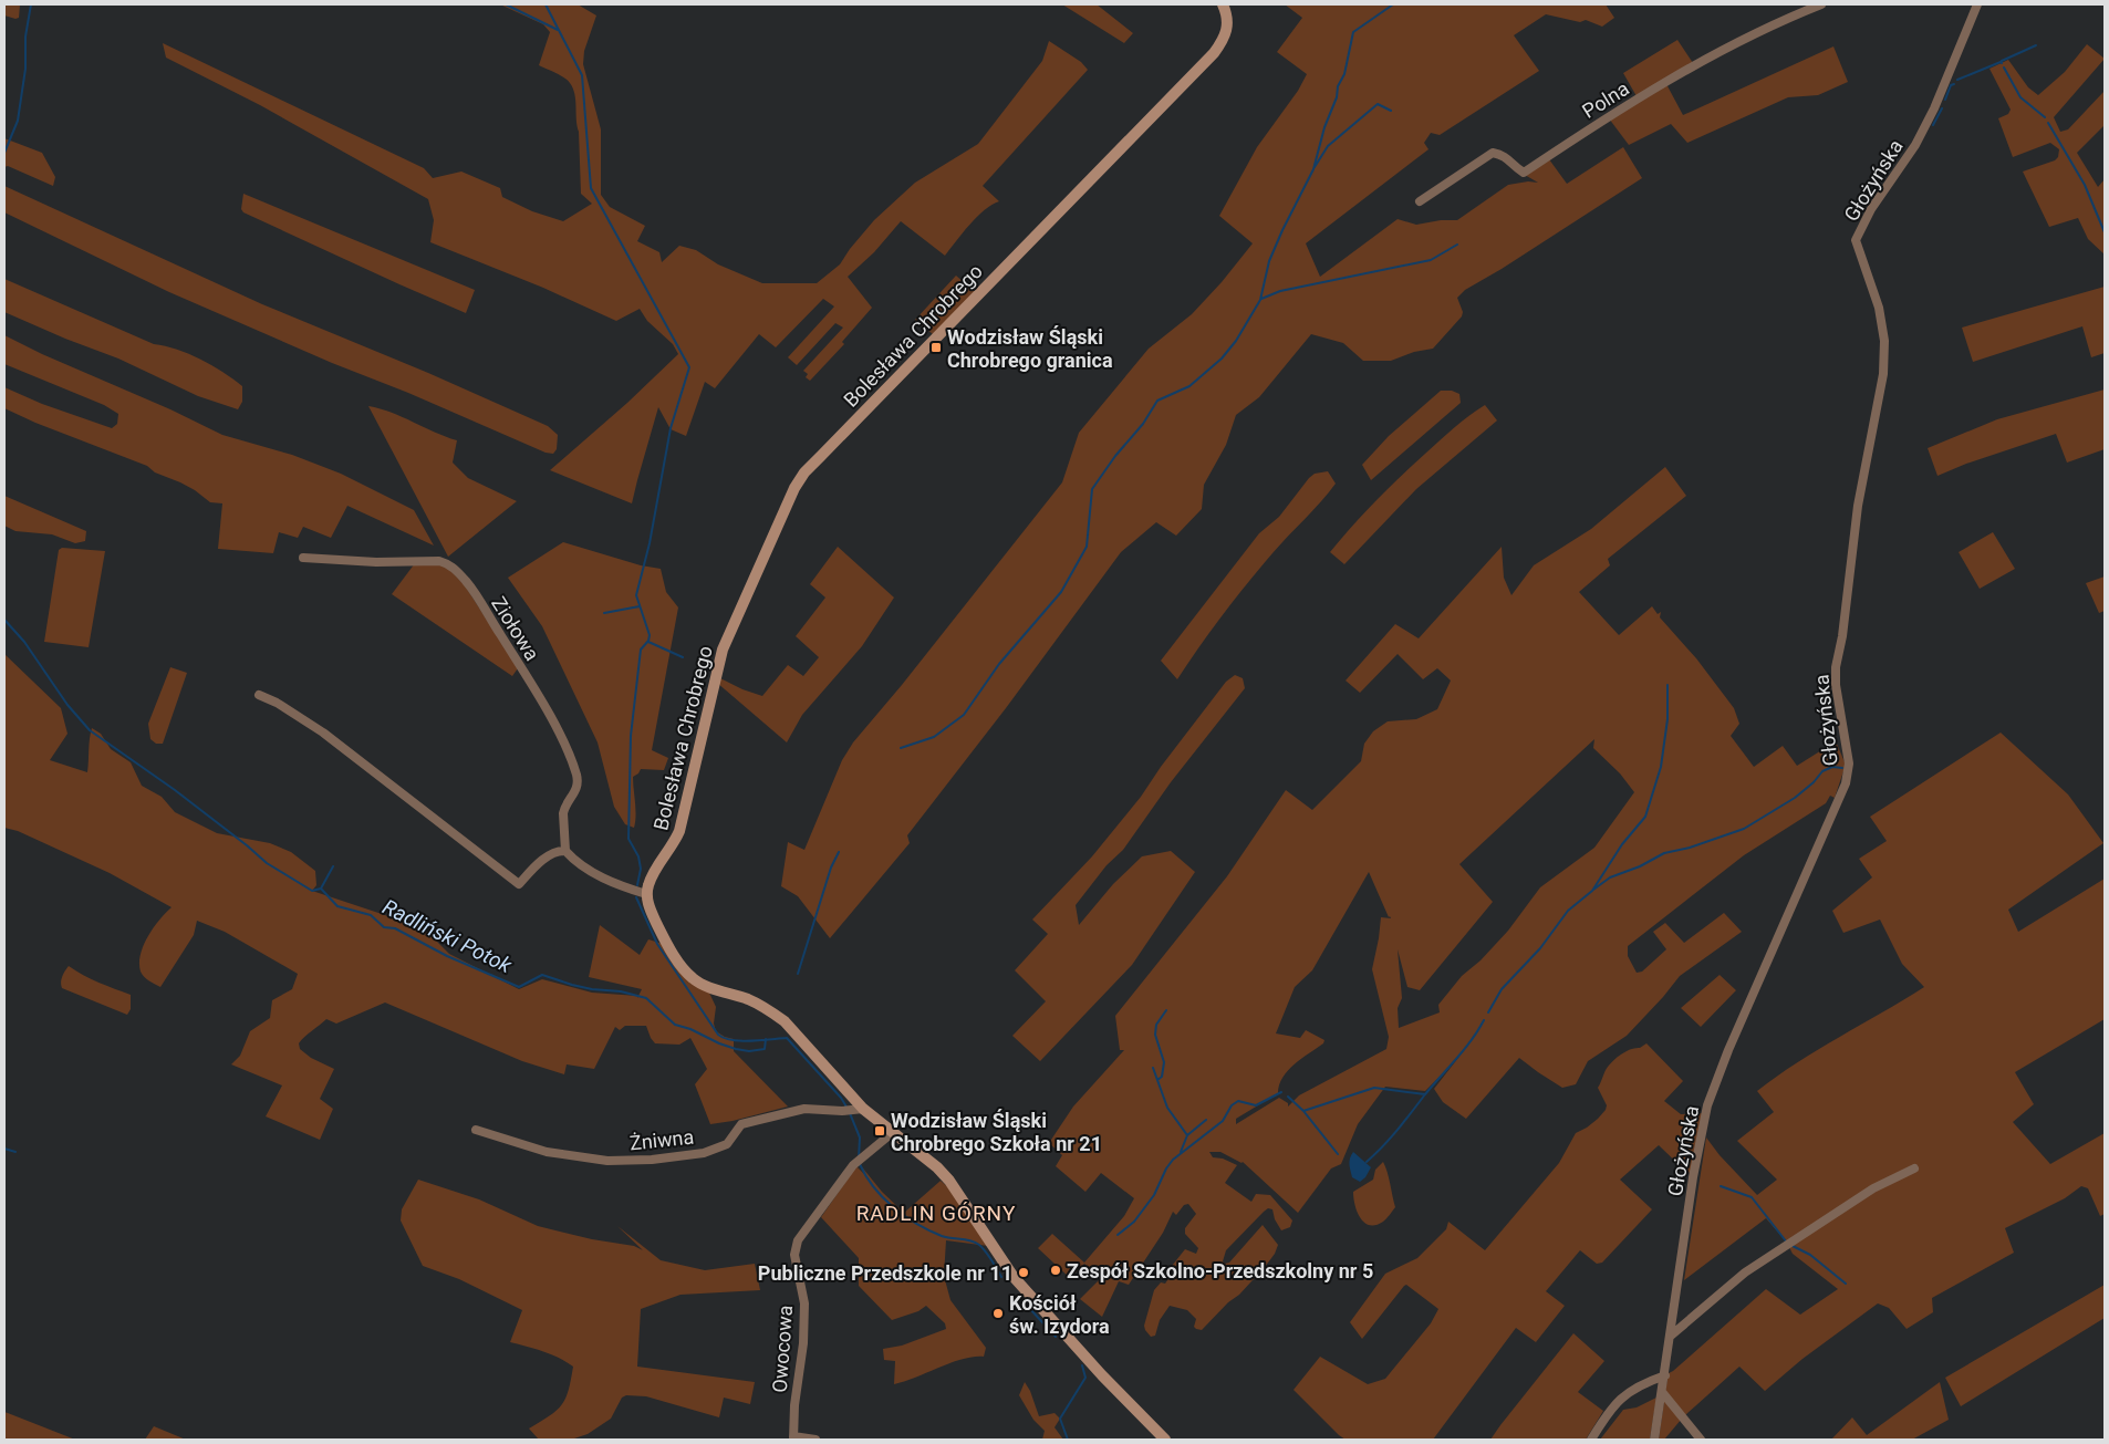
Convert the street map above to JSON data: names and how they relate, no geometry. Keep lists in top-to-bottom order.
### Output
{
  "streets": {
    "street": [
      "Polna",
      "Głożyńska",
      "Bolesława Chrobrego",
      "Ziołowa",
      "Żniwna",
      "Owocowa"
    ]
  },
  "districts": ["RADLIN GÓRNY"],
  "water": ["Radliński Potok"],
  "places": {
    "transit": ["Wodzisław Śląski Chrobrego granica", "Wodzisław Śląski Chrobrego Szkoła nr 21"],
    "other": ["Zespół Szkolno-Przedszkolny nr 5", "Publiczne Przedszkole nr 11", "Kościół św. Izydora"]
  }
}
